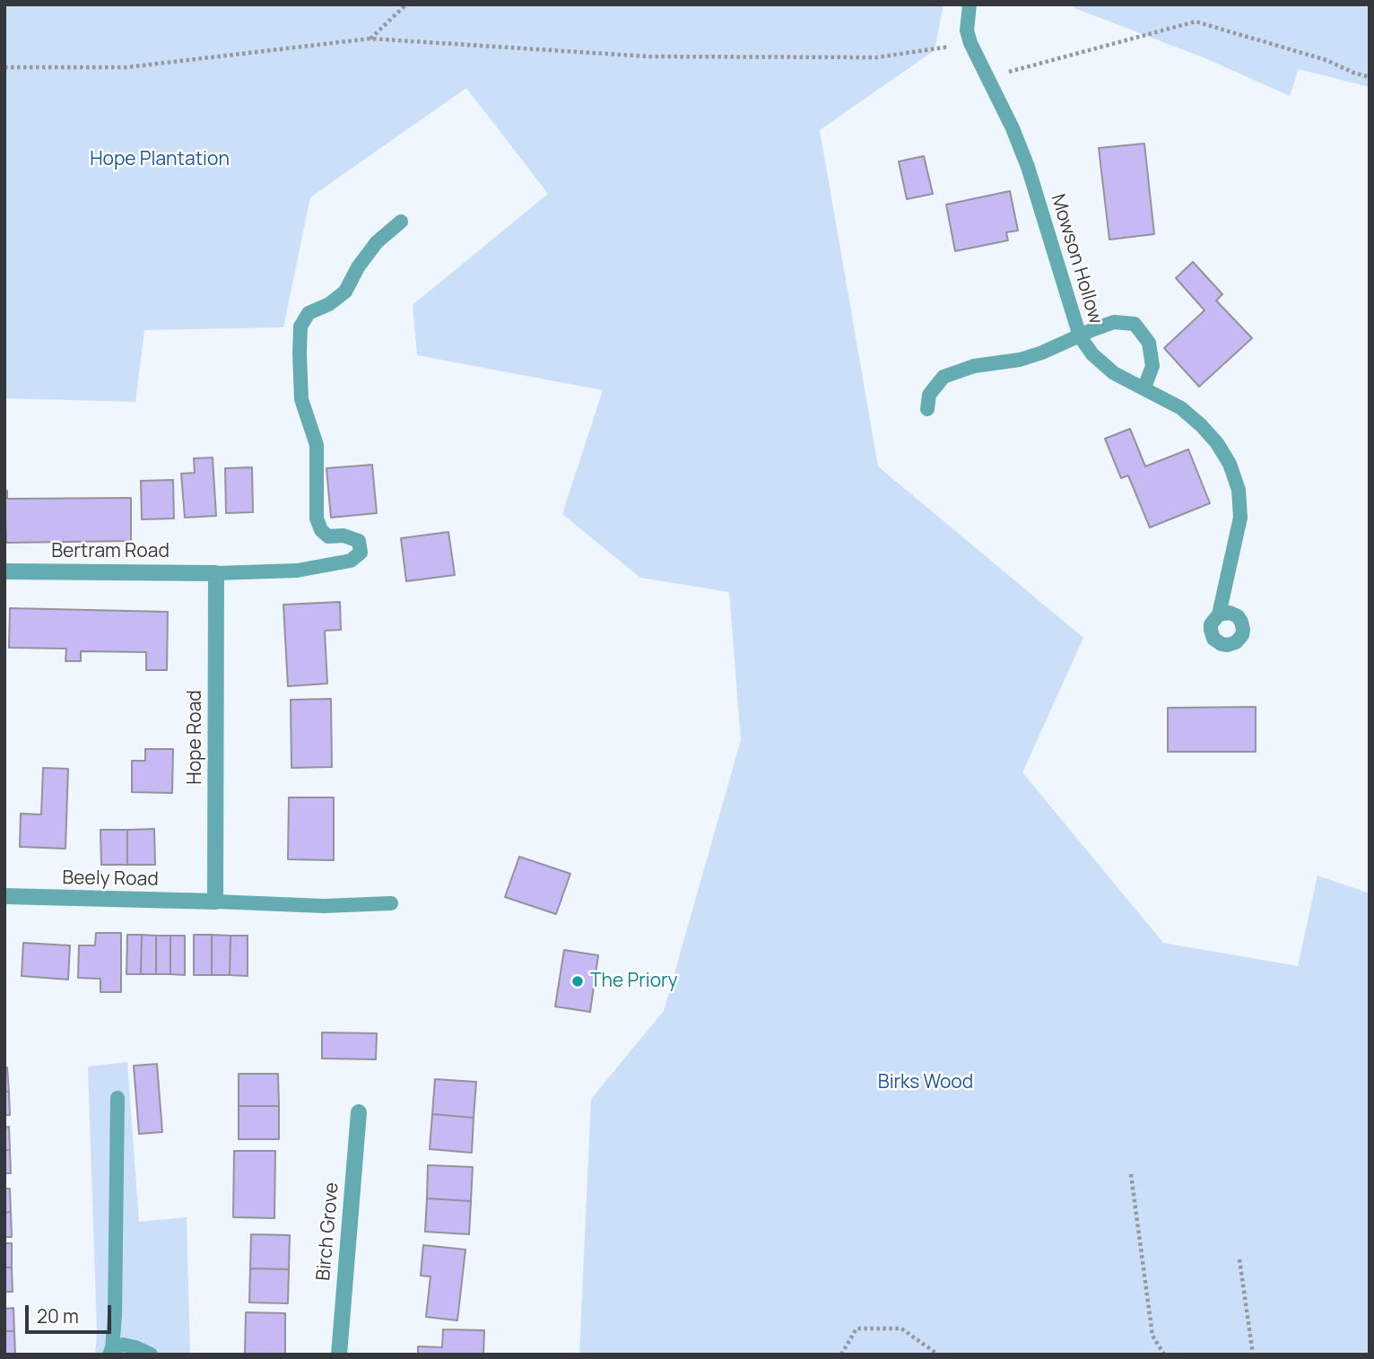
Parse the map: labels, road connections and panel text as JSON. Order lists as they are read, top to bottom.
{
  "streets": {
    "street": [
      "Bertram Road",
      "Hope Road",
      "Beely Road",
      "Birch Grove"
    ],
    "lane": ["Mowson Hollow"]
  },
  "crossings": [
    ["Bertram Road", "Hope Road"],
    ["Hope Road", "Beely Road"]
  ],
  "parks": ["Hope Plantation", "Birks Wood"],
  "places": ["The Priory"],
  "scale_bar": "20 m"
}
